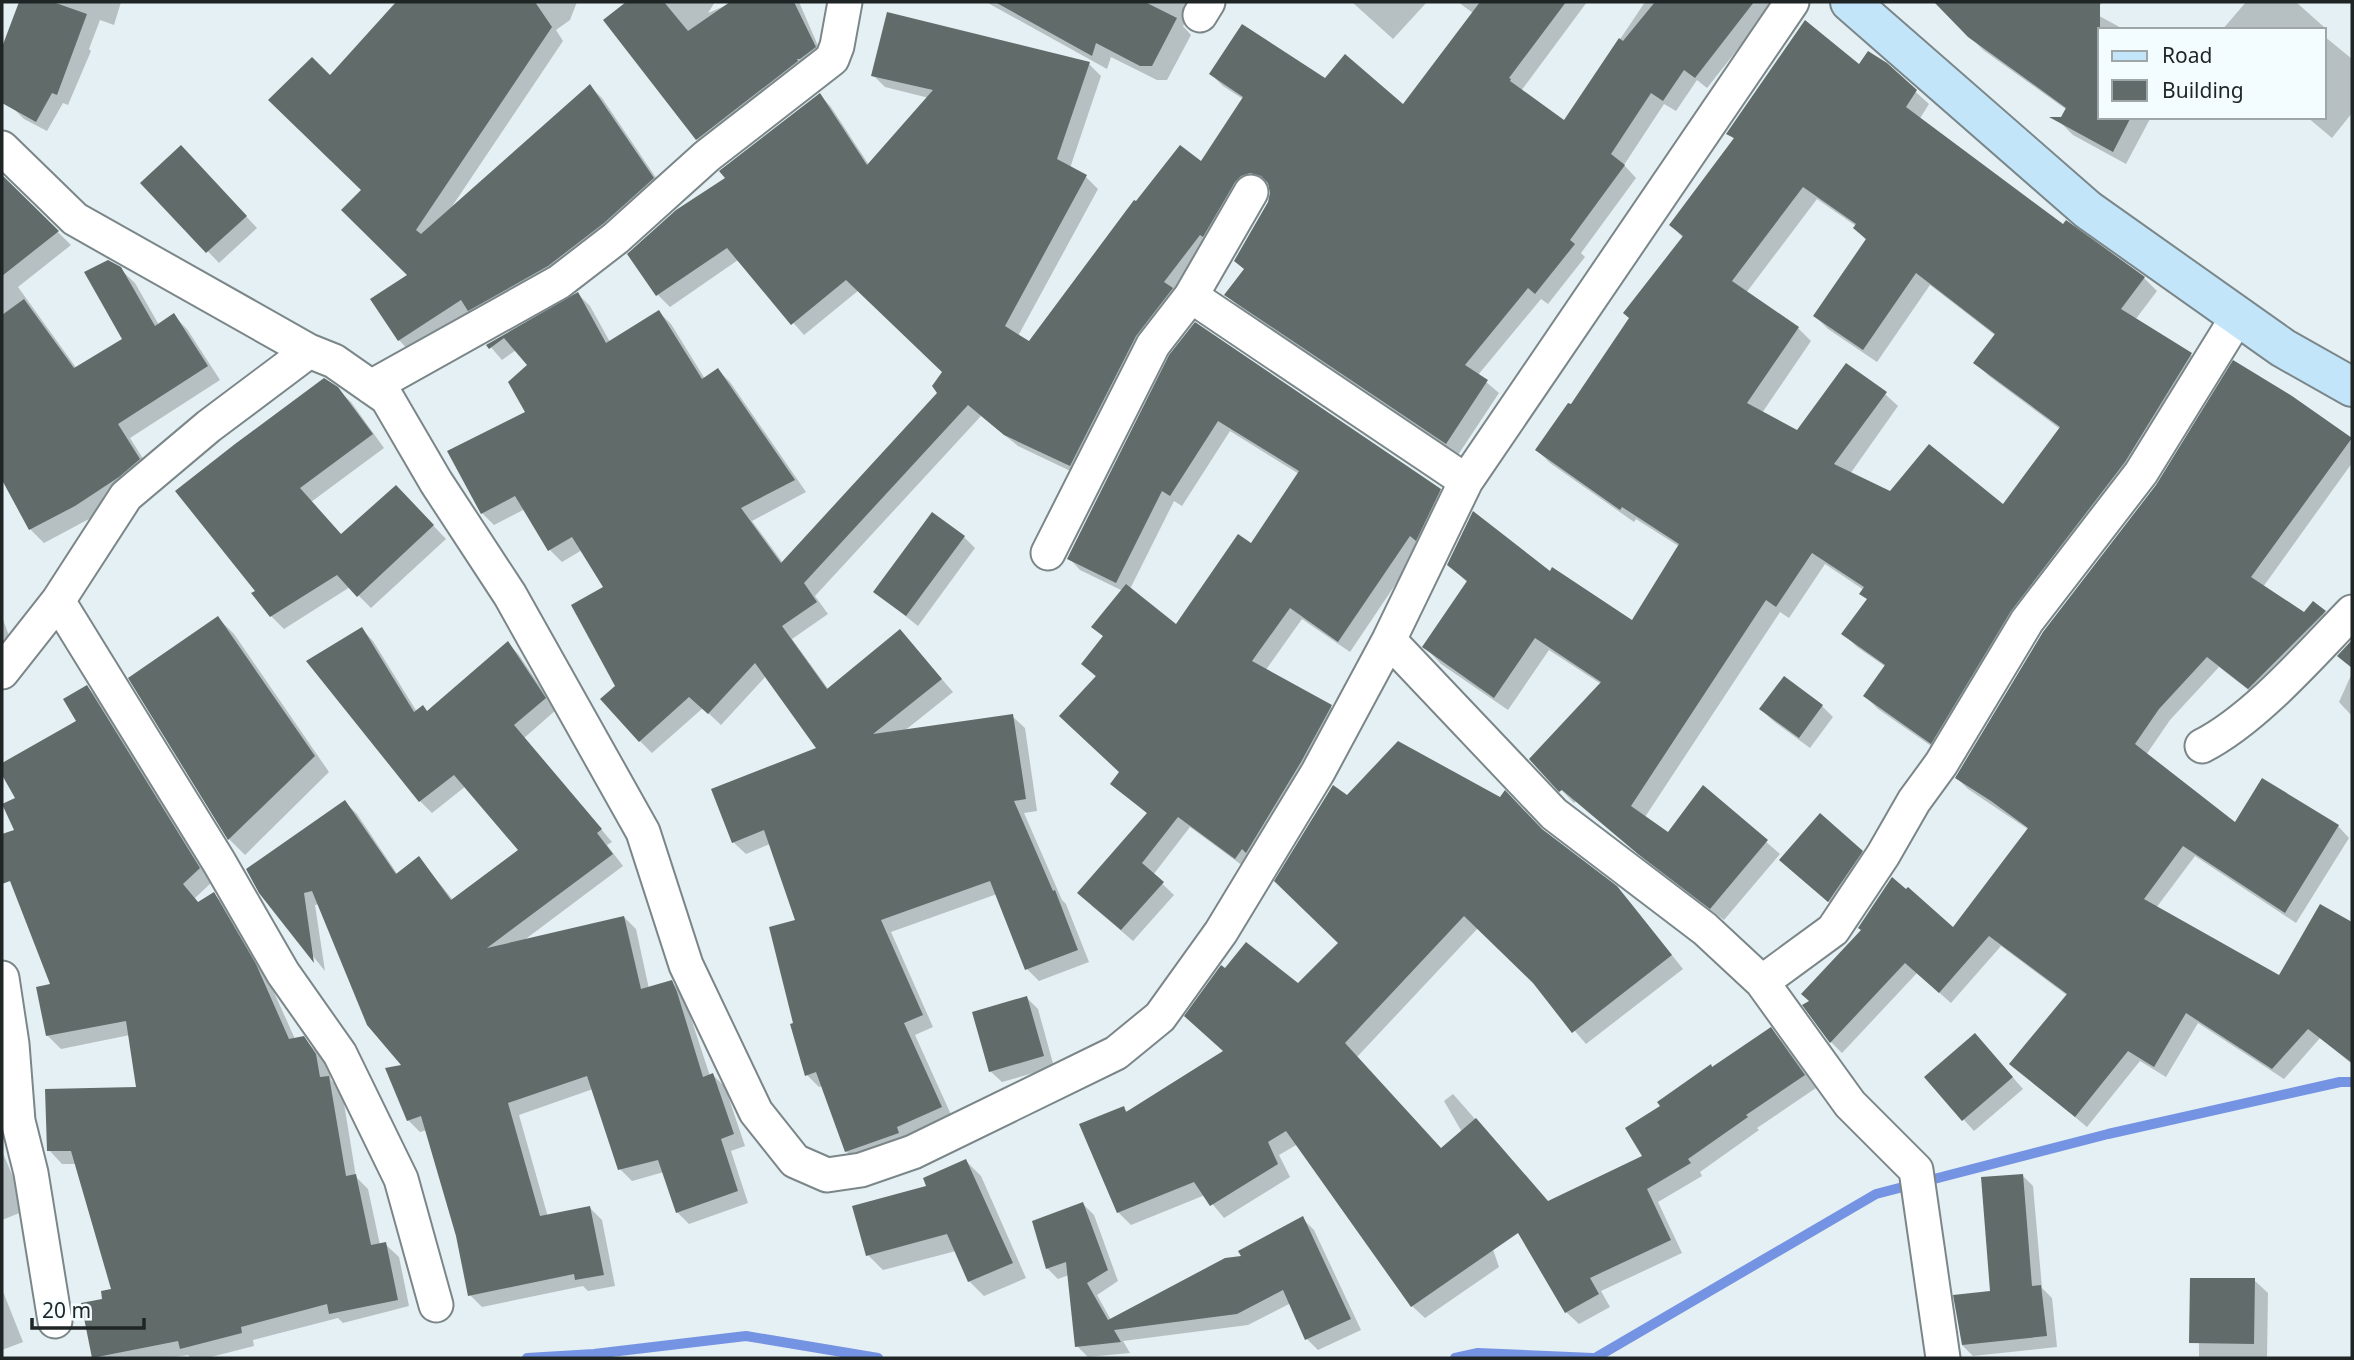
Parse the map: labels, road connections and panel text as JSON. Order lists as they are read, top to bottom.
{
  "legend": ["Road", "Building"],
  "scale_bar": "20 m"
}
